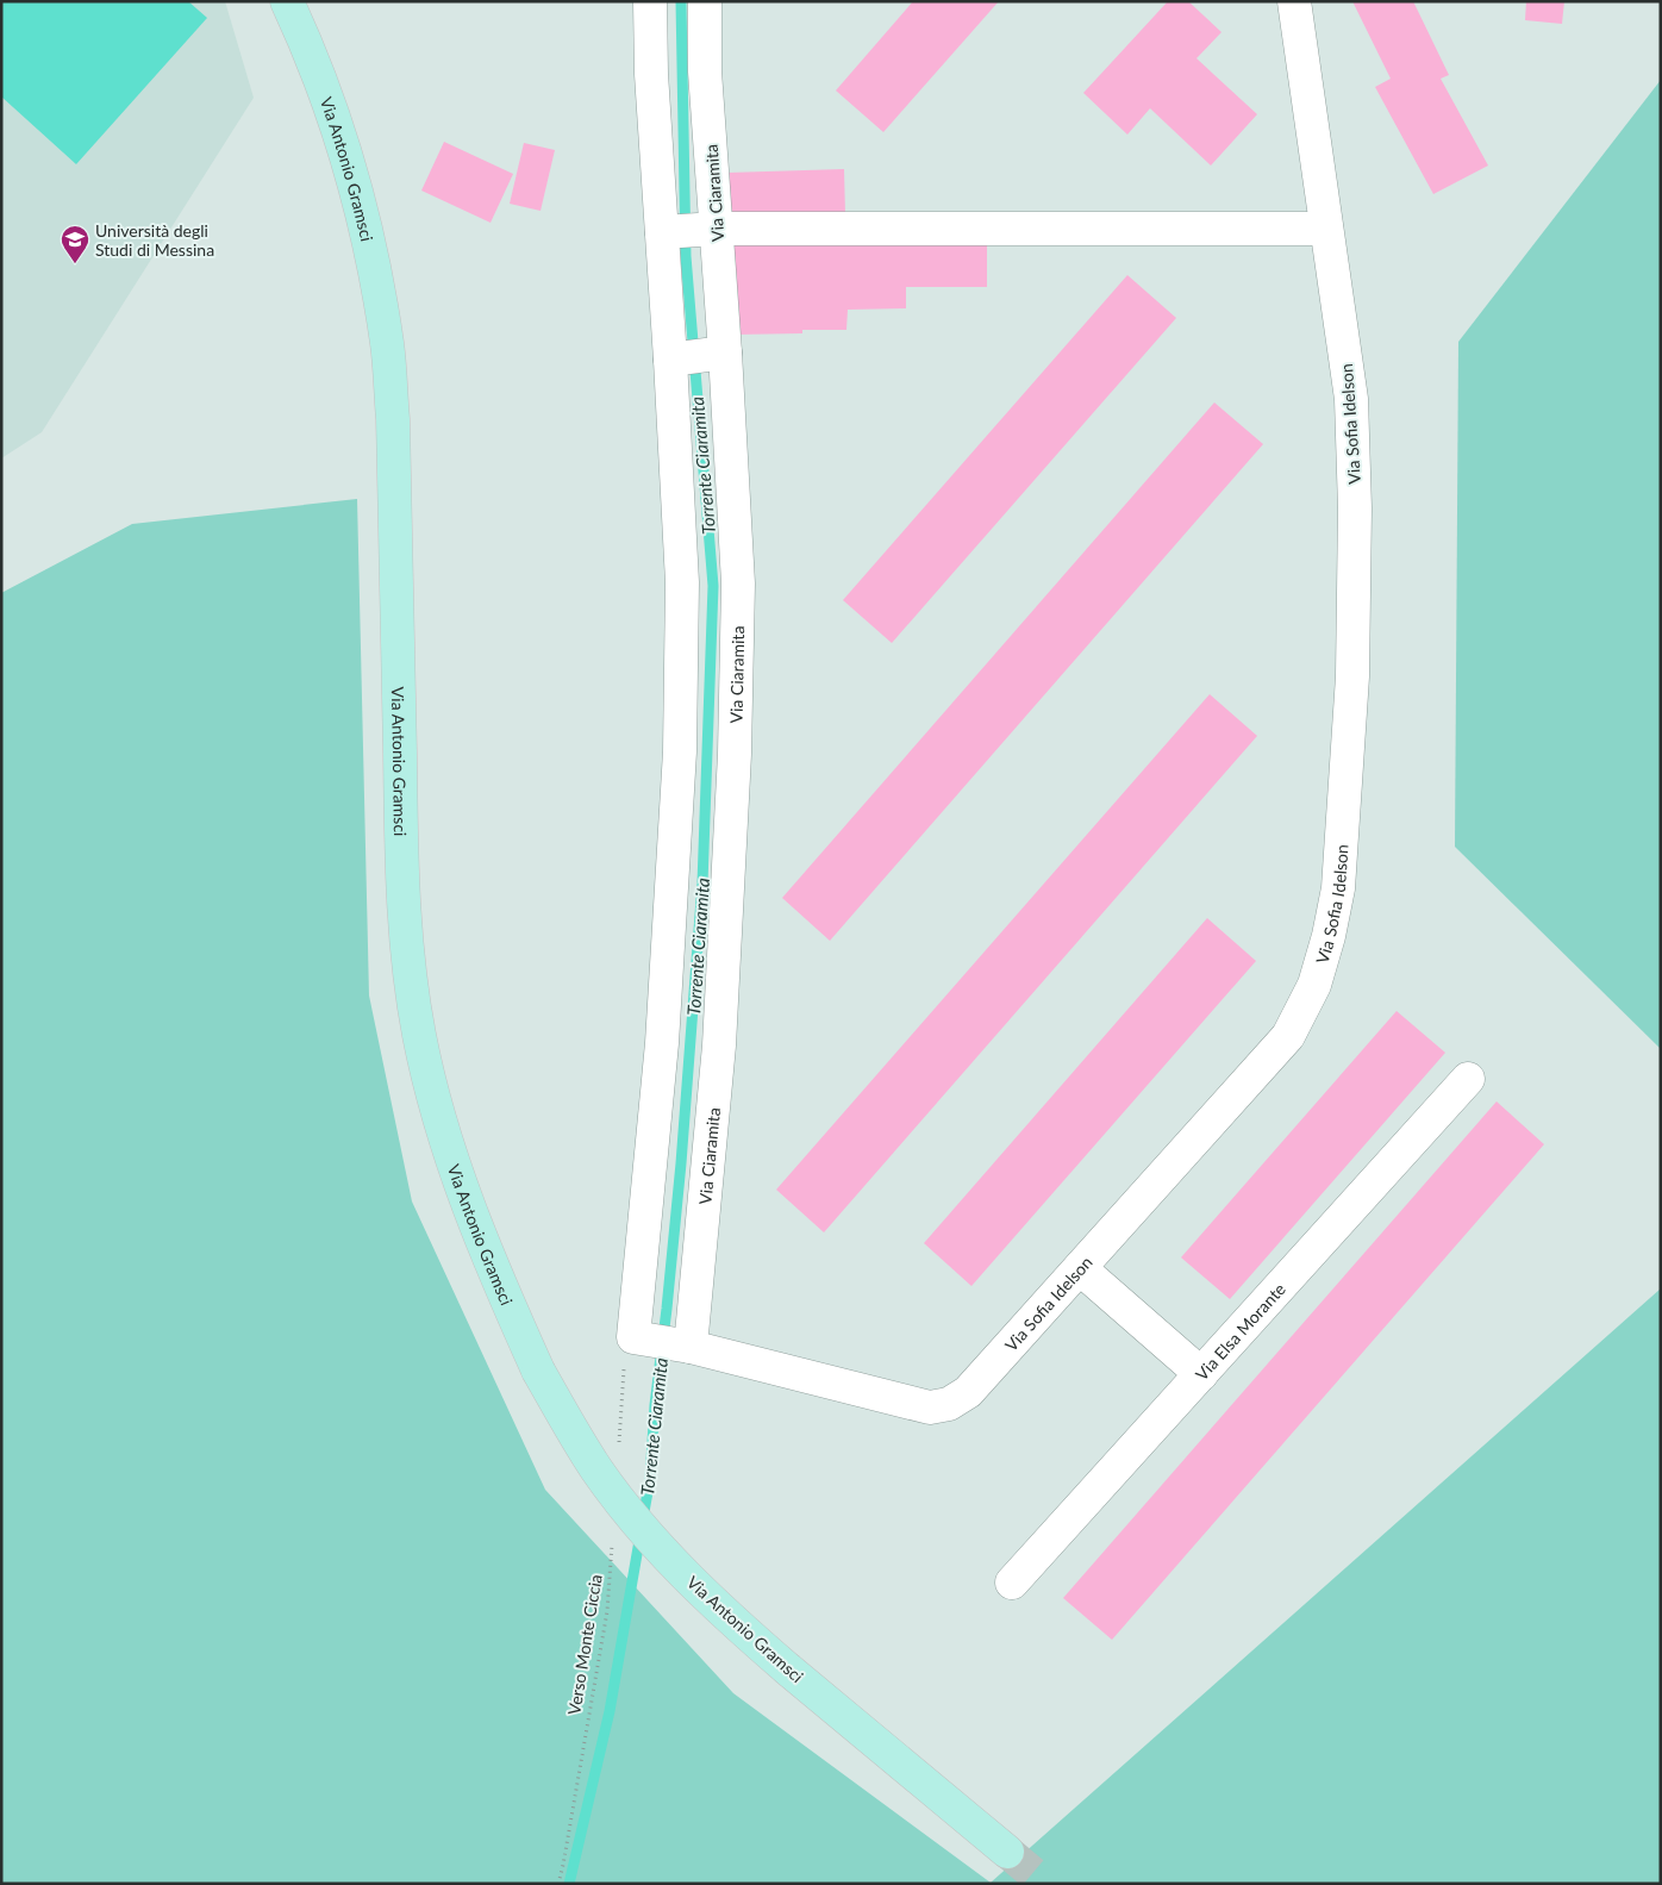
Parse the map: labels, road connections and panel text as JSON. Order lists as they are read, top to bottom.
{
  "streets": {
    "main road": ["Via Antonio Gramsci"],
    "street": ["Via Ciaramita", "Via Sofia Idelson", "Via Elsa Morante"],
    "path": ["Verso Monte Ciccia"]
  },
  "crossings": [
    ["Via Ciaramita", "Via Sofia Idelson"]
  ],
  "water": ["Torrente Ciaramita"],
  "places": {
    "school or university": ["Università degli Studi di Messina"]
  }
}
